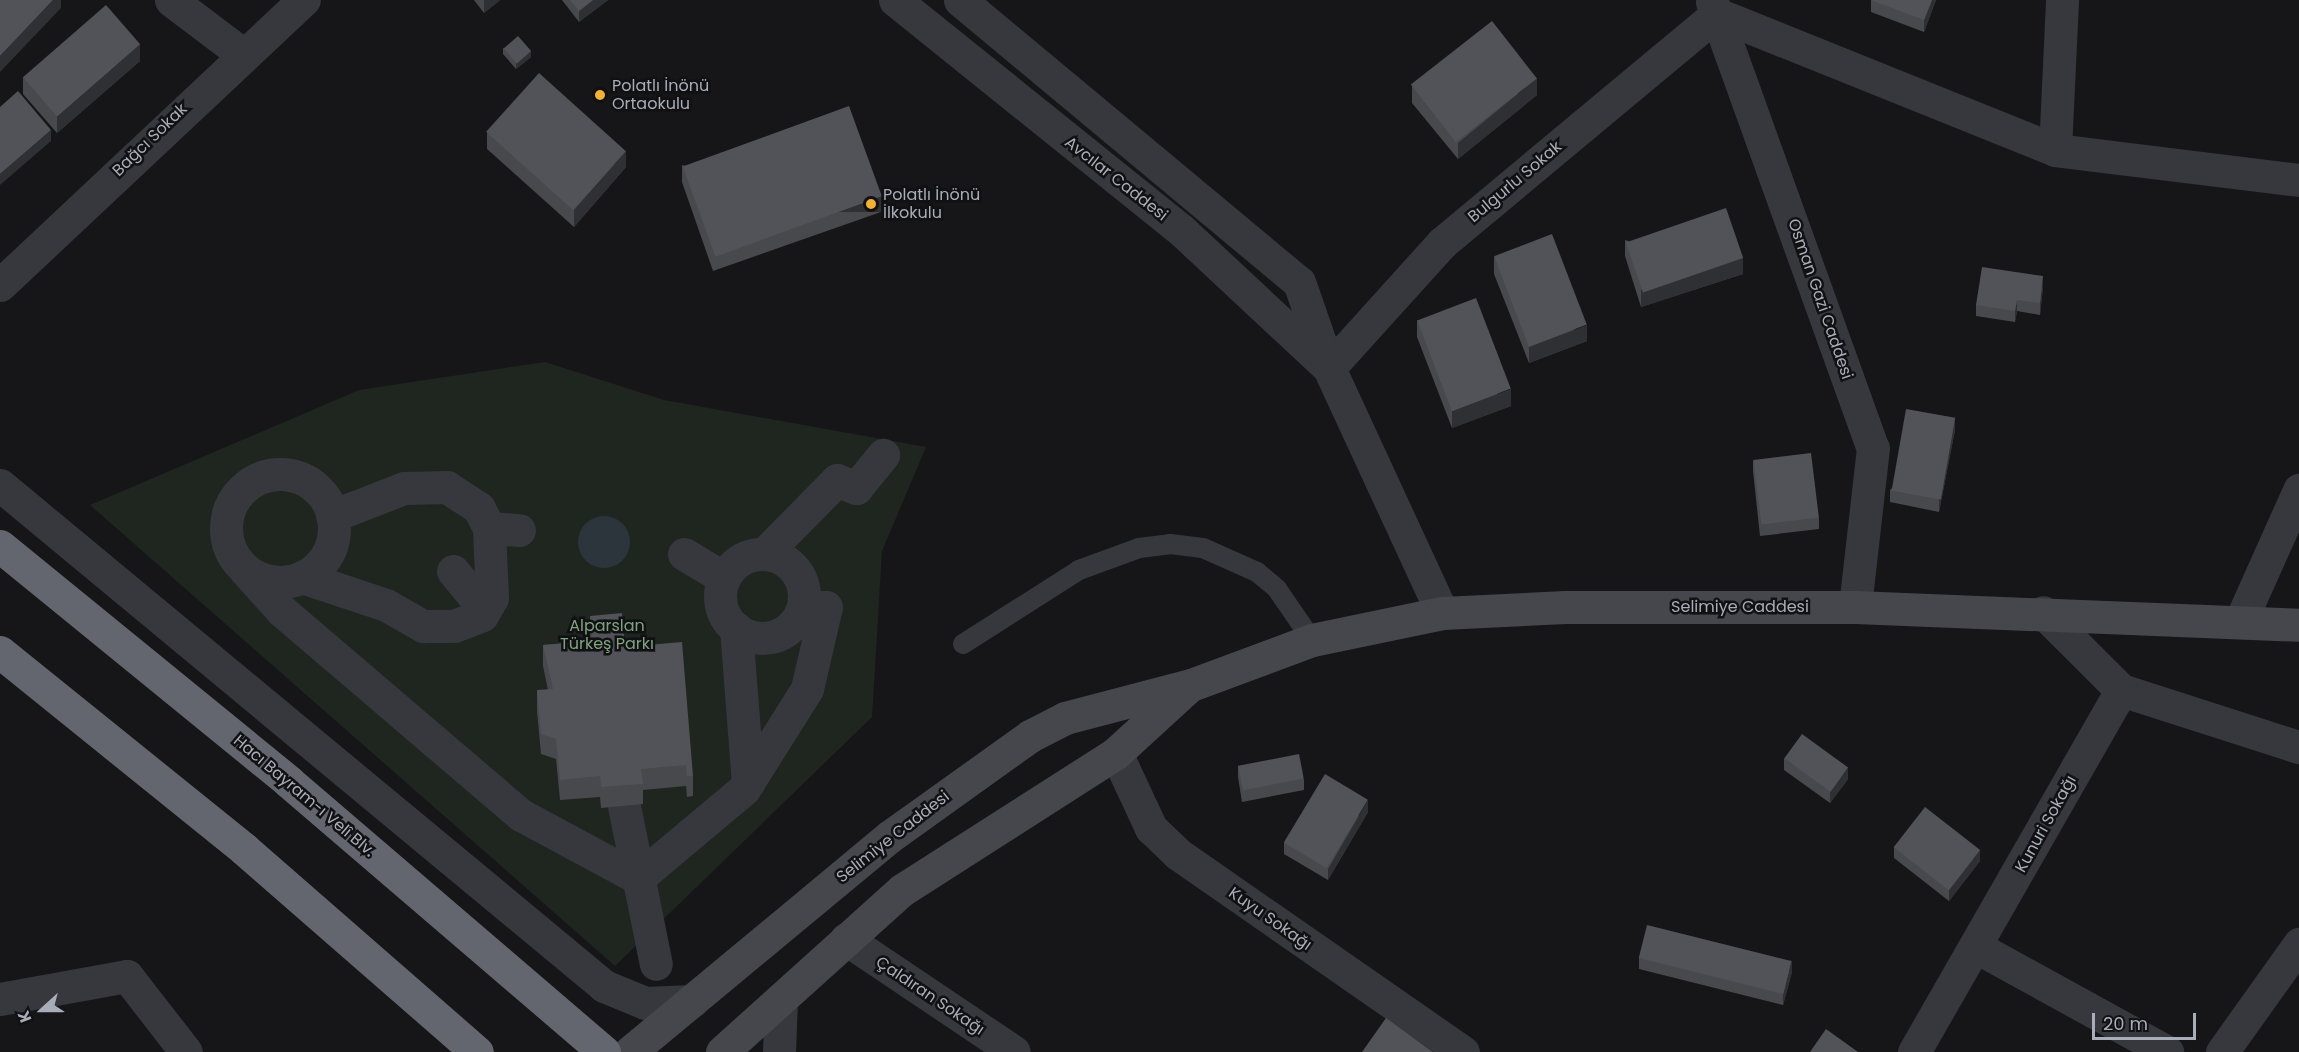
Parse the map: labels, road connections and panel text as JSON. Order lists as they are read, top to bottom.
{
  "streets": {
    "highway": ["Hacı Bayram-ı Velî Blv."],
    "street": [
      "Bağcı Sokak",
      "Avcılar Caddesi",
      "Bulgurlu Sokak",
      "Osman Gazi Caddesi",
      "Selimiye Caddesi",
      "Kunuri Sokağı",
      "Kuyu Sokağı",
      "Çaldıran Sokağı"
    ]
  },
  "crossings": [
    ["Avcılar Caddesi", "Bulgurlu Sokak"],
    ["Avcılar Caddesi", "Selimiye Caddesi"],
    ["Bulgurlu Sokak", "Osman Gazi Caddesi"],
    ["Osman Gazi Caddesi", "Selimiye Caddesi"],
    ["Selimiye Caddesi", "Kuyu Sokağı"],
    ["Selimiye Caddesi", "Çaldıran Sokağı"]
  ],
  "parks": ["Alparslan Türkeş Parkı"],
  "places": ["Polatlı İnönü Ortaokulu", "Polatlı İnönü İlkokulu"],
  "scale_bar": "20 m",
  "north": "left"
}
